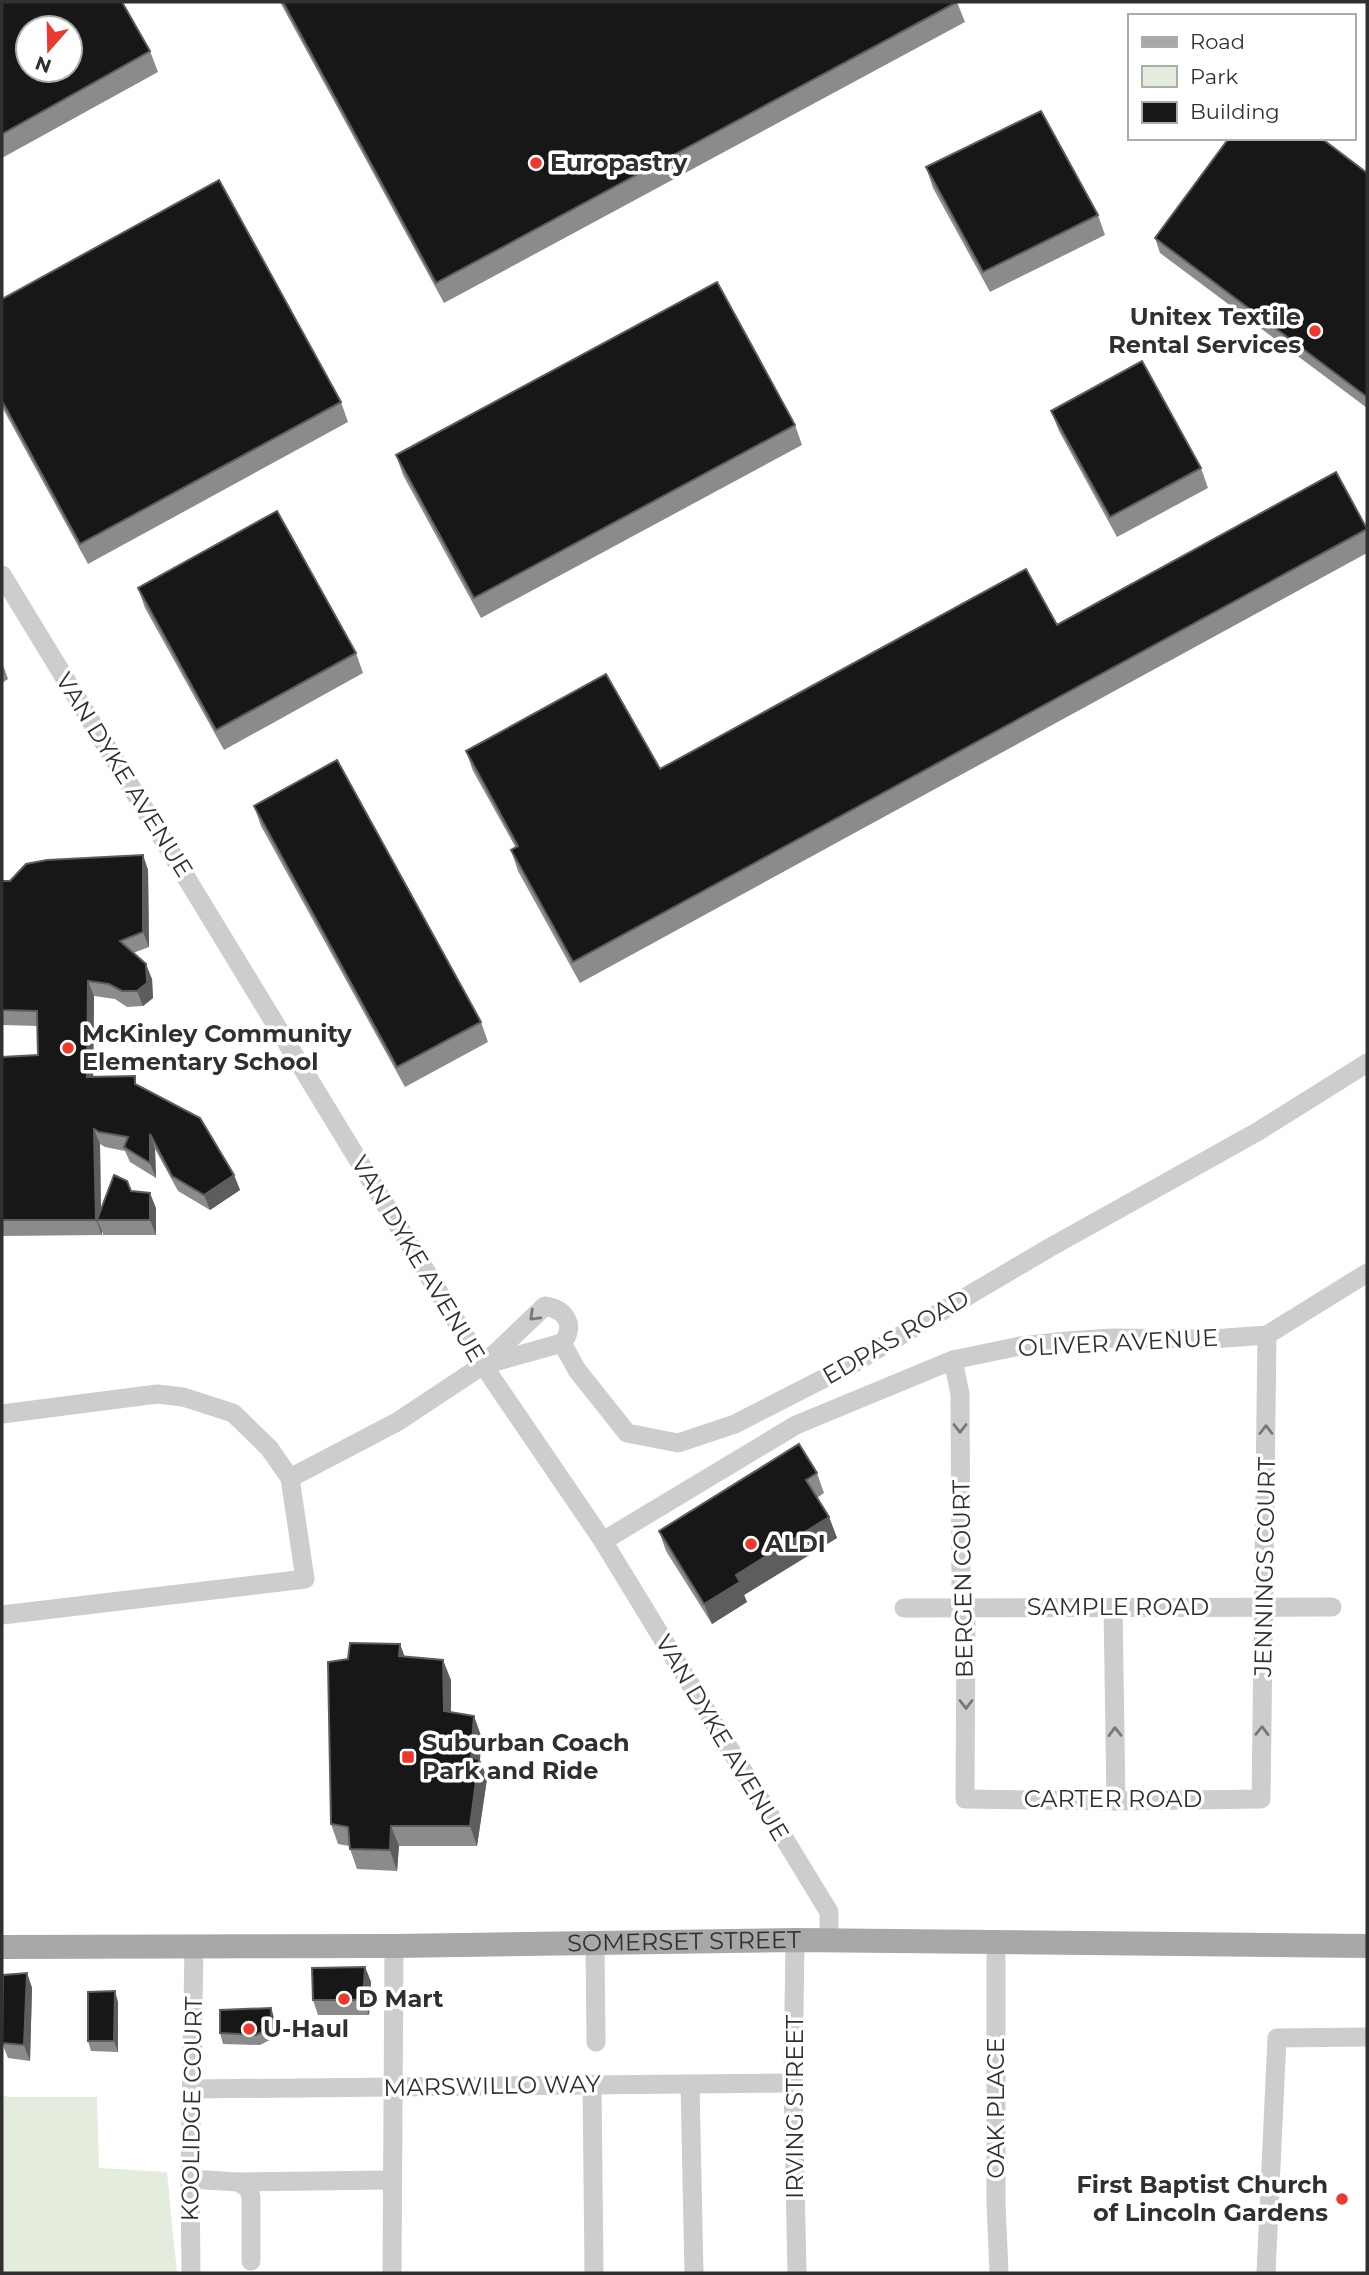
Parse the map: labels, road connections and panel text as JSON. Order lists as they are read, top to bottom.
{
  "streets": {
    "main road": ["SOMERSET STREET"],
    "street": [
      "VAN DYKE AVENUE",
      "EDPAS ROAD",
      "OLIVER AVENUE",
      "JENNINGS COURT",
      "BERGEN COURT",
      "SAMPLE ROAD",
      "CARTER ROAD",
      "MARSWILLO WAY",
      "IRVING STREET",
      "OAK PLACE",
      "KOOLIDGE COURT"
    ]
  },
  "crossings": [
    ["VAN DYKE AVENUE", "EDPAS ROAD"],
    ["VAN DYKE AVENUE", "OLIVER AVENUE"],
    ["VAN DYKE AVENUE", "SOMERSET STREET"],
    ["OLIVER AVENUE", "JENNINGS COURT"],
    ["OLIVER AVENUE", "BERGEN COURT"],
    ["JENNINGS COURT", "SAMPLE ROAD"],
    ["JENNINGS COURT", "CARTER ROAD"],
    ["BERGEN COURT", "SAMPLE ROAD"],
    ["BERGEN COURT", "CARTER ROAD"],
    ["SOMERSET STREET", "IRVING STREET"],
    ["SOMERSET STREET", "OAK PLACE"],
    ["SOMERSET STREET", "KOOLIDGE COURT"],
    ["MARSWILLO WAY", "IRVING STREET"],
    ["MARSWILLO WAY", "KOOLIDGE COURT"]
  ],
  "places": {
    "other": [
      "Europastry",
      "Unitex Textile Rental Services",
      "McKinley Community Elementary School",
      "ALDI",
      "D Mart",
      "U-Haul",
      "First Baptist Church of Lincoln Gardens"
    ],
    "transit": ["Suburban Coach Park and Ride"]
  },
  "legend": ["Road", "Park", "Building"],
  "north": "bottom"
}
